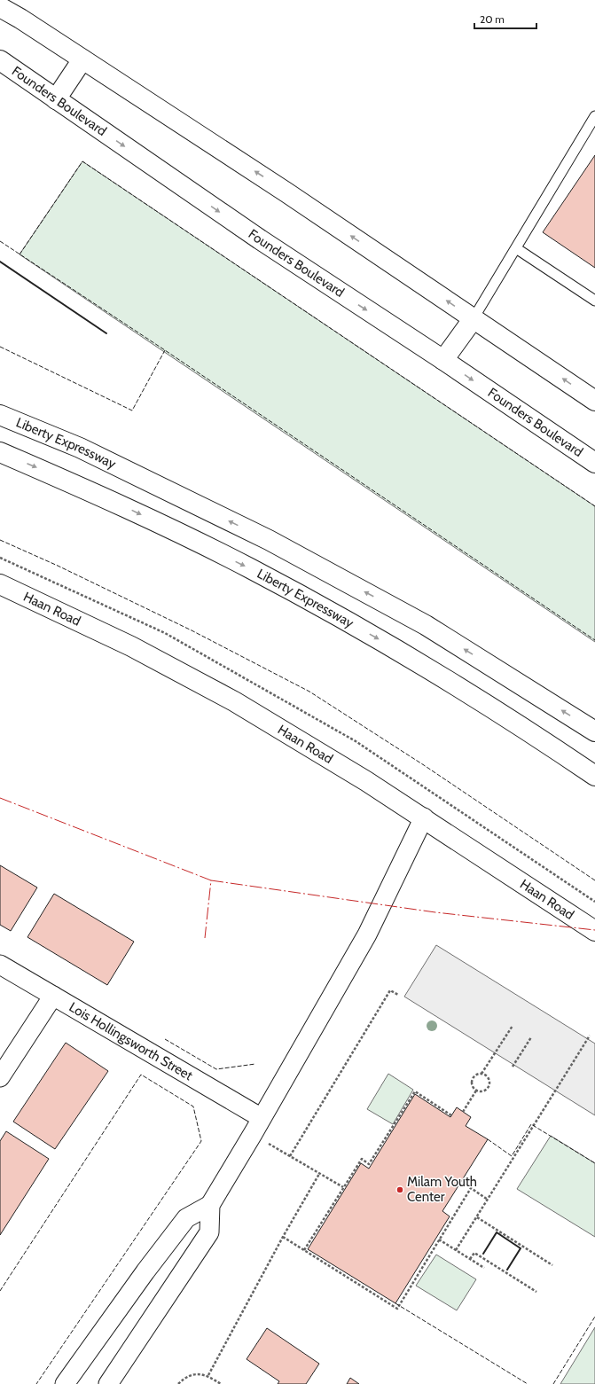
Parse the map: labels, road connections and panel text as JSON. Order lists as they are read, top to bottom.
{
  "streets": {
    "main road": ["Founders Boulevard", "Liberty Expressway", "Haan Road"],
    "street": ["Lois Hollingsworth Street"]
  },
  "places": ["Milam Youth Center"],
  "scale_bar": "20 m"
}
